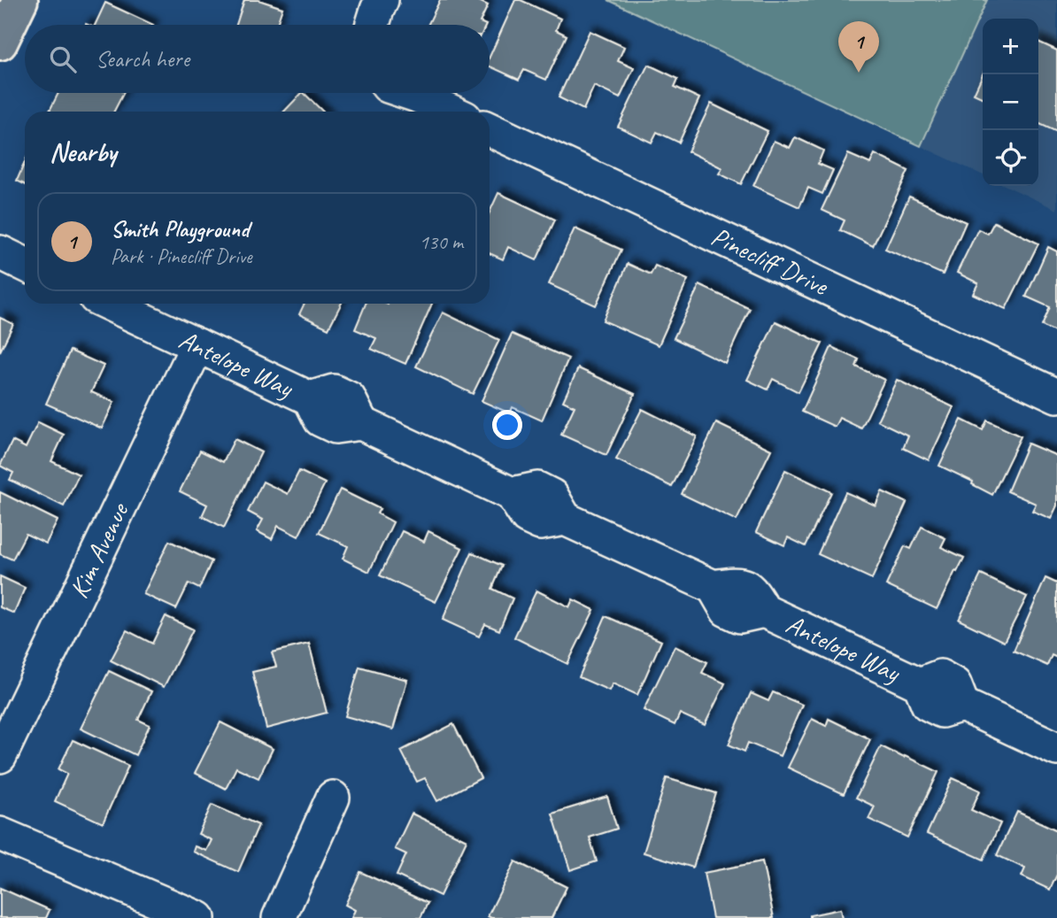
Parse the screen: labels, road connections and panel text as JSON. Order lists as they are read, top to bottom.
{
  "streets": {
    "street": ["Pinecliff Drive", "Antelope Way", "Kim Avenue"]
  },
  "crossings": [
    ["Antelope Way", "Kim Avenue"]
  ],
  "page": {
    "map_buttons": ["+", "−"],
    "pins": "1",
    "search": "Search here",
    "heading": "Nearby",
    "list": [
      {
        "mark": "1",
        "name": "Smith Playground",
        "note": "Park · Pinecliff Drive",
        "value": "130 m"
      }
    ]
  }
}
